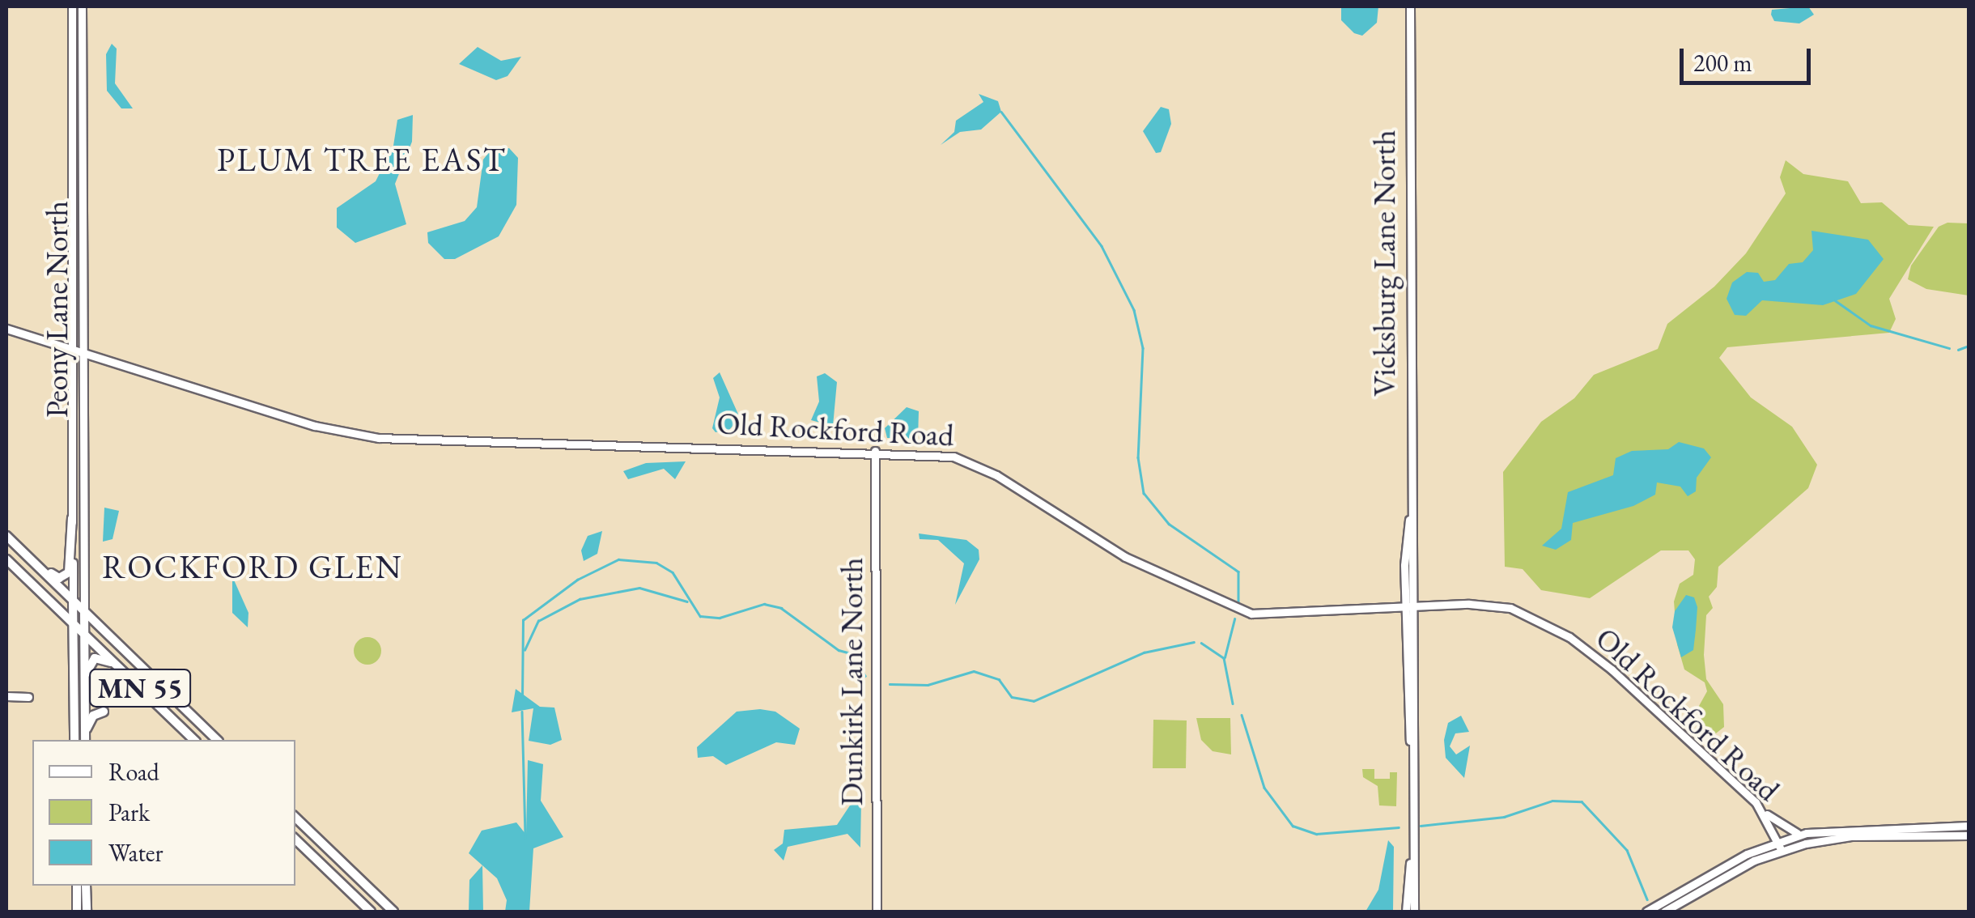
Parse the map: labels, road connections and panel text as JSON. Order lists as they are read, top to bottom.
{
  "streets": {
    "main road": [
      "Vicksburg Lane North",
      "Peony Lane North",
      "Old Rockford Road",
      "Dunkirk Lane North",
      "MN 55"
    ]
  },
  "crossings": [
    ["Vicksburg Lane North", "Old Rockford Road"],
    ["Peony Lane North", "Old Rockford Road"],
    ["Peony Lane North", "MN 55"],
    ["Old Rockford Road", "Dunkirk Lane North"]
  ],
  "districts": ["PLUM TREE EAST", "ROCKFORD GLEN"],
  "legend": ["Road", "Park", "Water"],
  "scale_bar": "200 m"
}
